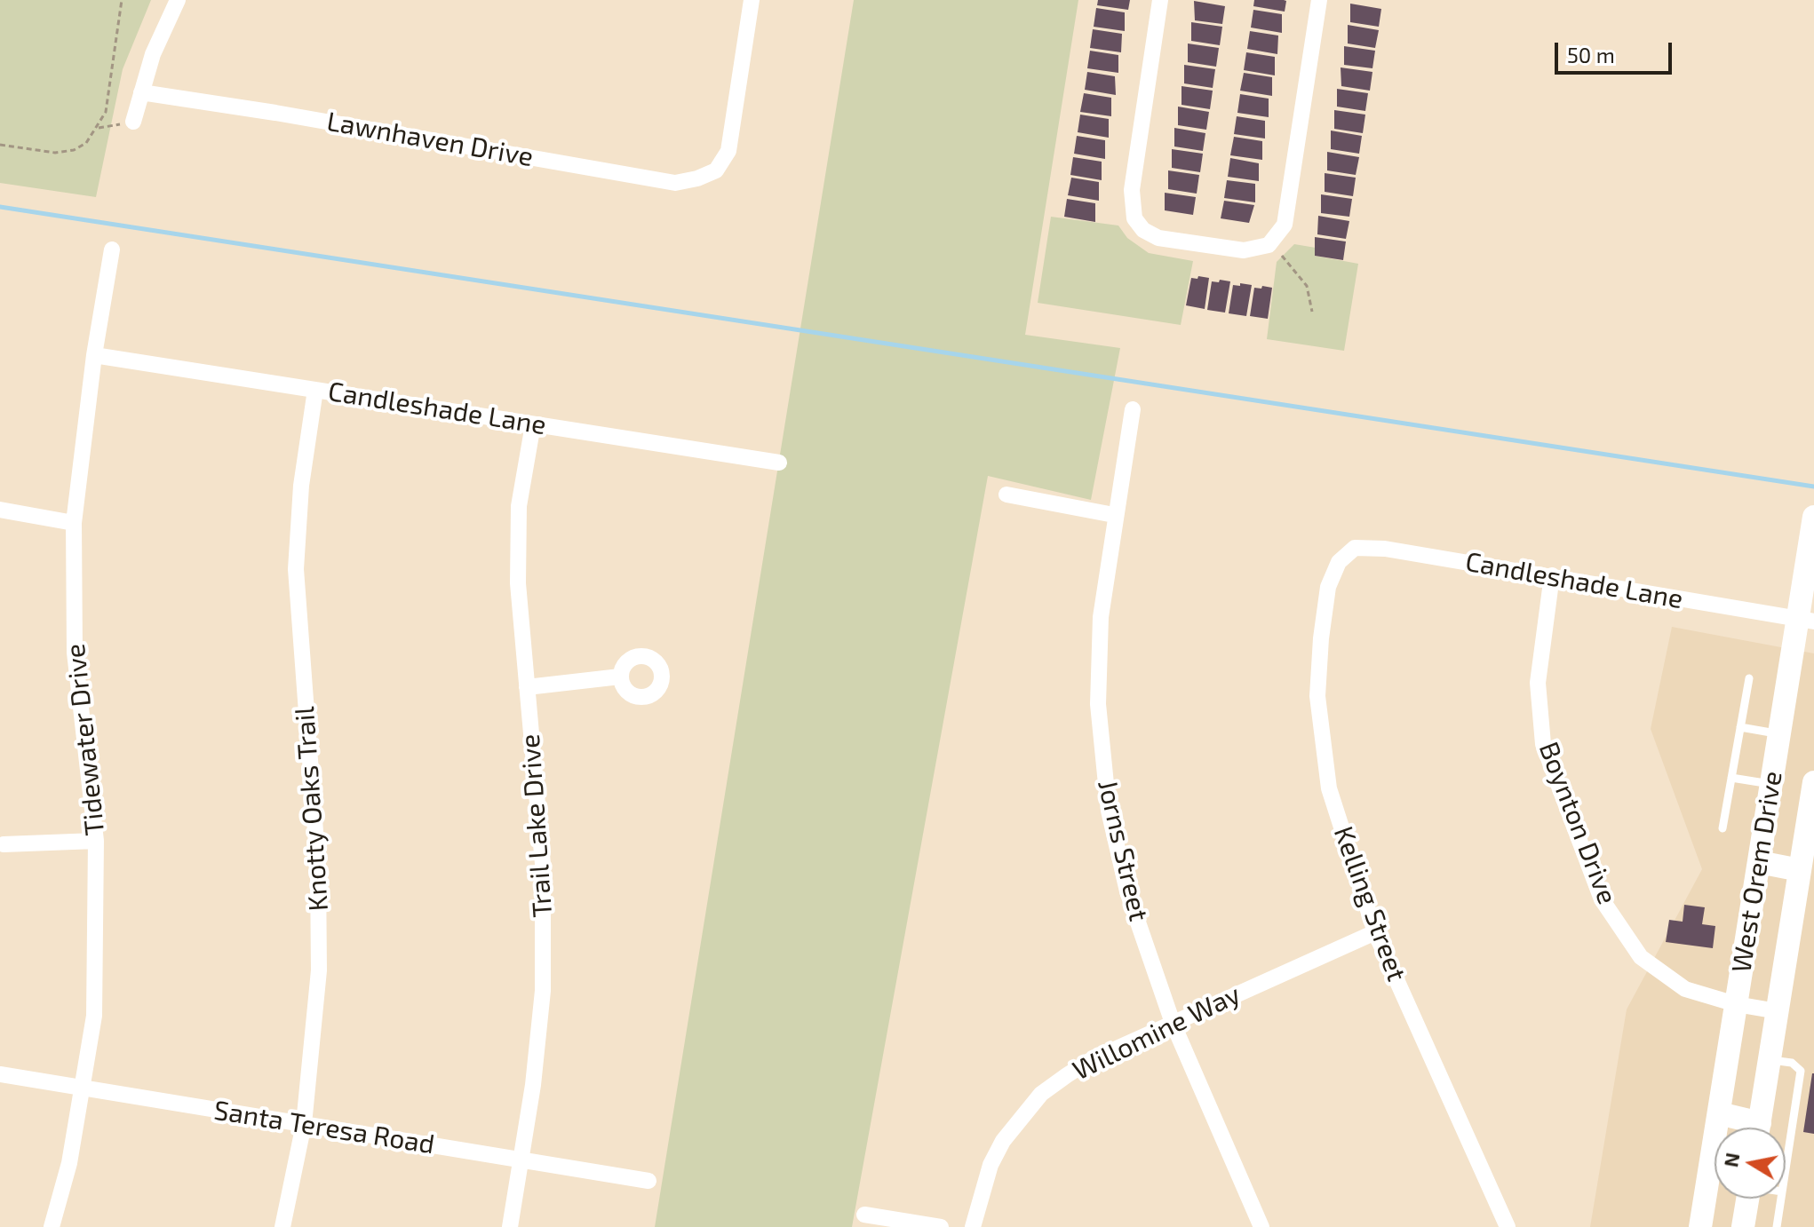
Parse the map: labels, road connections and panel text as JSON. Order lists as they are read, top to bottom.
{
  "streets": {
    "main road": ["West Orem Drive"],
    "street": [
      "Lawnhaven Drive",
      "Candleshade Lane",
      "Tidewater Drive",
      "Knotty Oaks Trail",
      "Boynton Drive",
      "Trail Lake Drive",
      "Jorns Street",
      "Kelling Street",
      "Willomine Way",
      "Santa Teresa Road"
    ]
  },
  "crossings": [
    ["Candleshade Lane", "Tidewater Drive"],
    ["Candleshade Lane", "Knotty Oaks Trail"],
    ["Candleshade Lane", "Boynton Drive"],
    ["Candleshade Lane", "Trail Lake Drive"],
    ["Candleshade Lane", "West Orem Drive"],
    ["Candleshade Lane", "Kelling Street"],
    ["Tidewater Drive", "Santa Teresa Road"],
    ["Knotty Oaks Trail", "Santa Teresa Road"],
    ["Boynton Drive", "West Orem Drive"],
    ["Trail Lake Drive", "Santa Teresa Road"],
    ["Jorns Street", "Willomine Way"],
    ["Kelling Street", "Willomine Way"]
  ],
  "scale_bar": "50 m",
  "north": "left"
}
